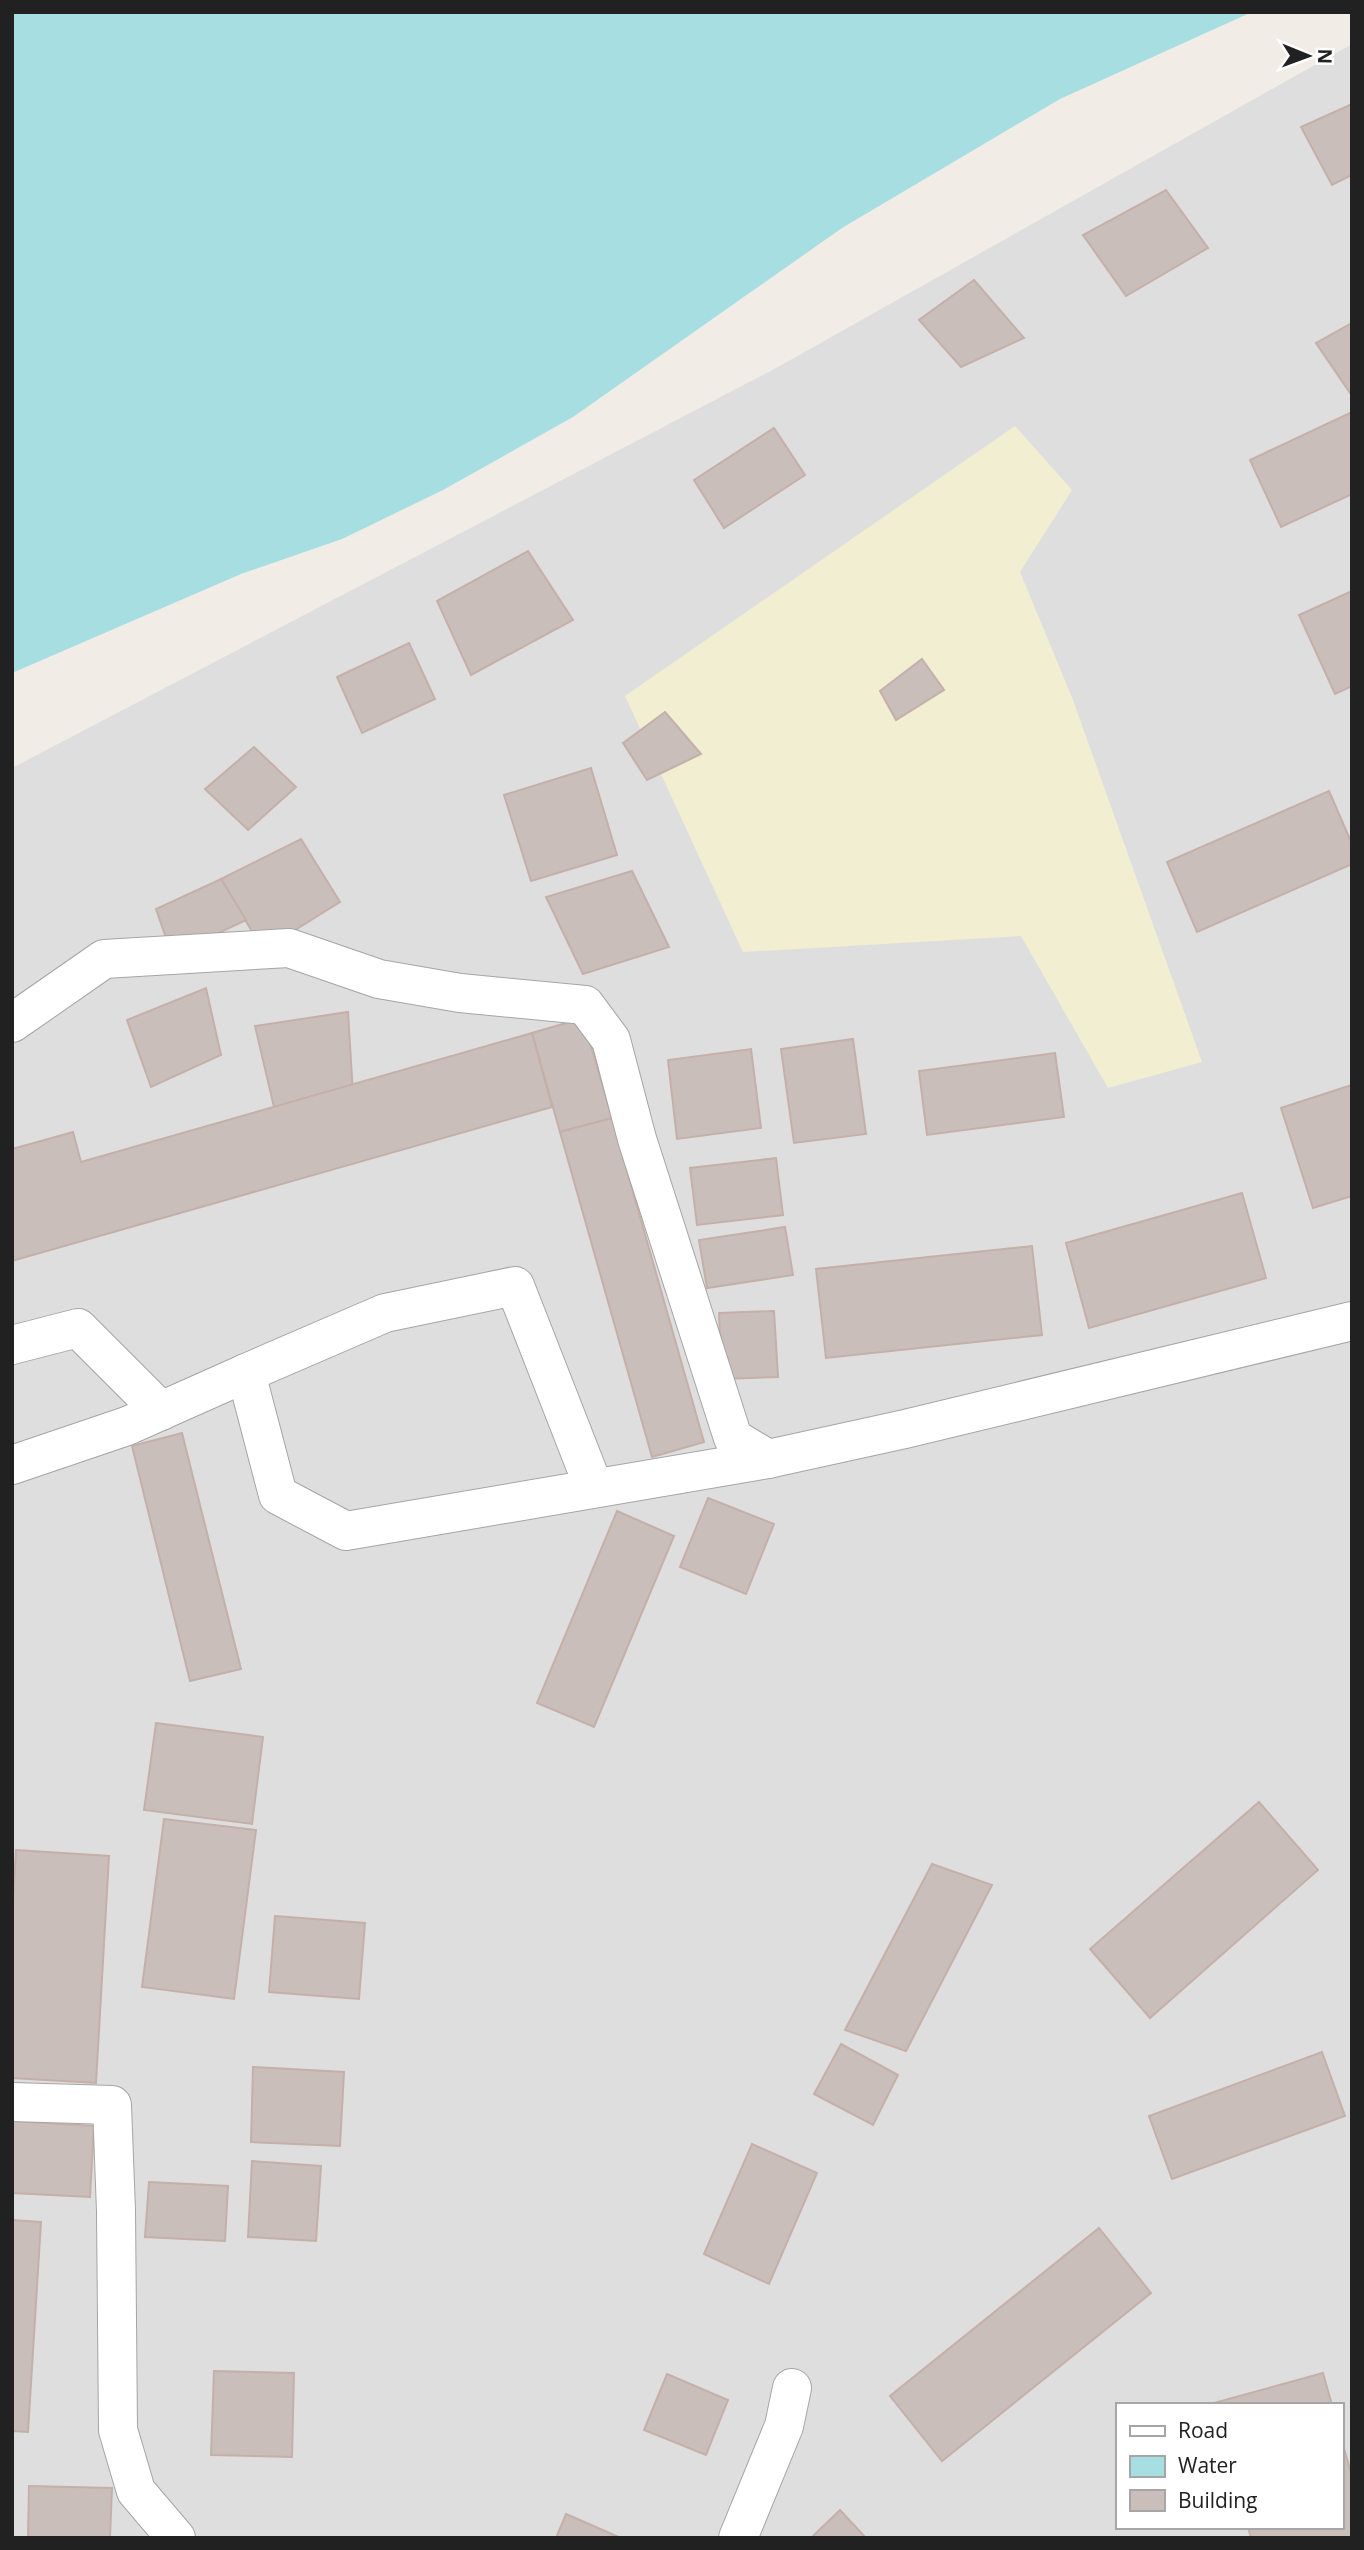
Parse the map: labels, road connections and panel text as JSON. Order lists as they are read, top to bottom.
{
  "legend": ["Road", "Water", "Building"],
  "north": "right"
}
